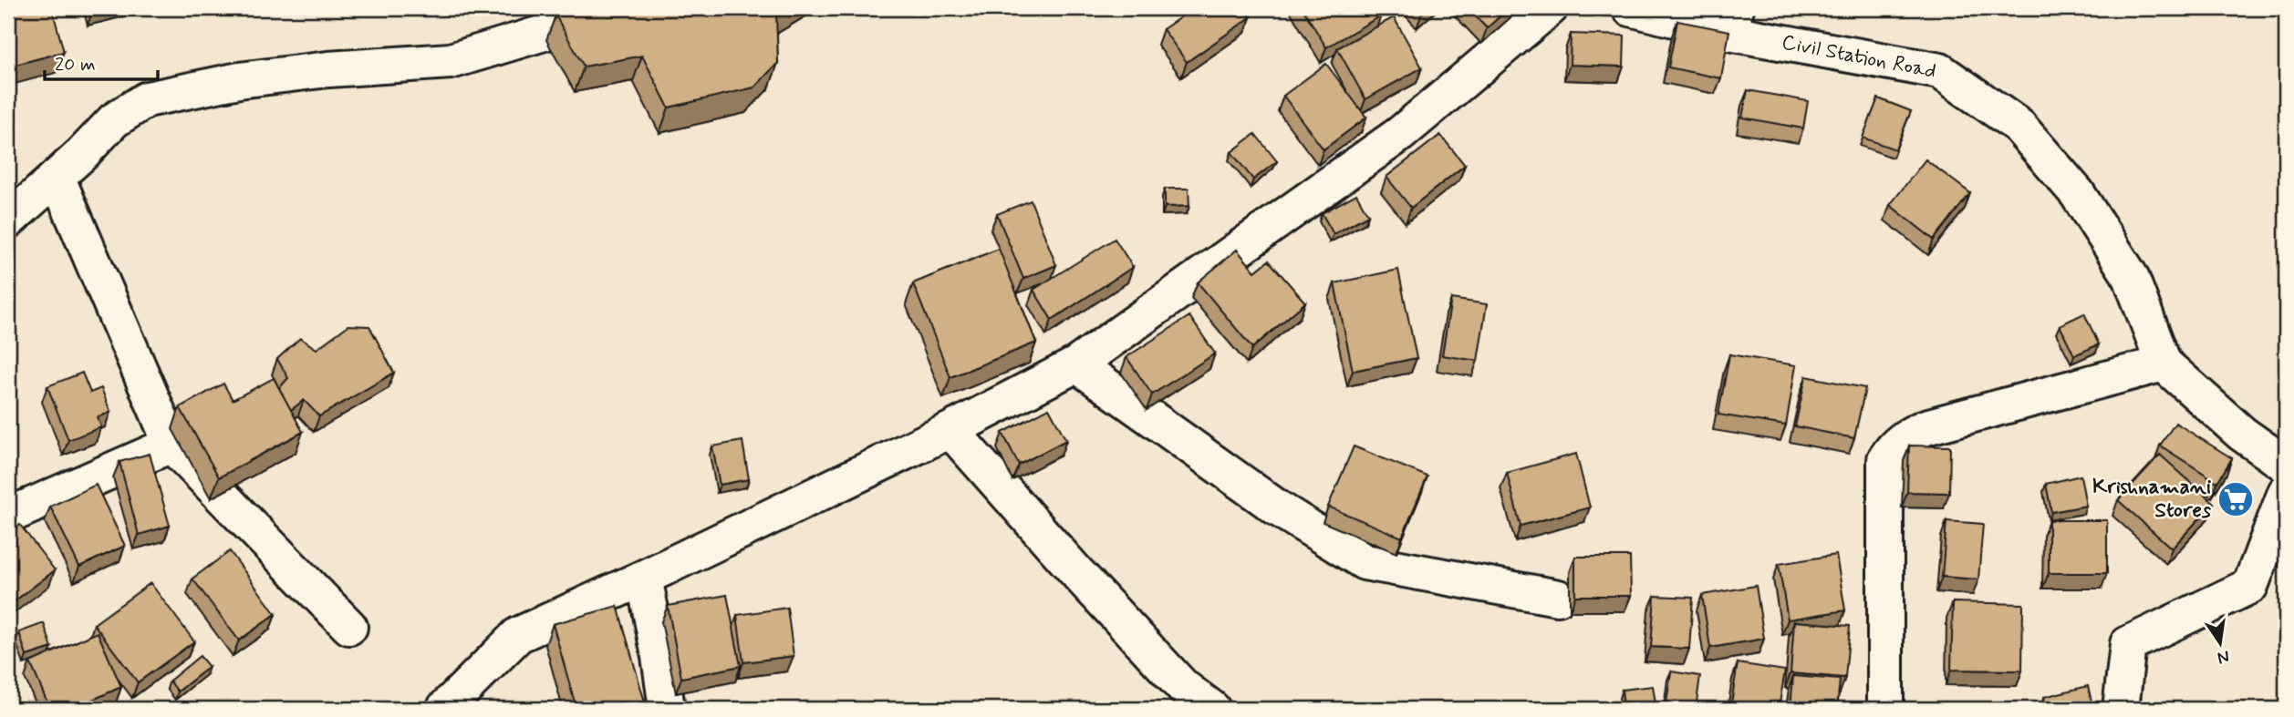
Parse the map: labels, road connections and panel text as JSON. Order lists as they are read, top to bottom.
{
  "streets": {
    "street": ["Civil Station Road"]
  },
  "places": {
    "supermarket": ["Krishnamani Stores"]
  },
  "scale_bar": "20 m",
  "north": "bottom"
}
